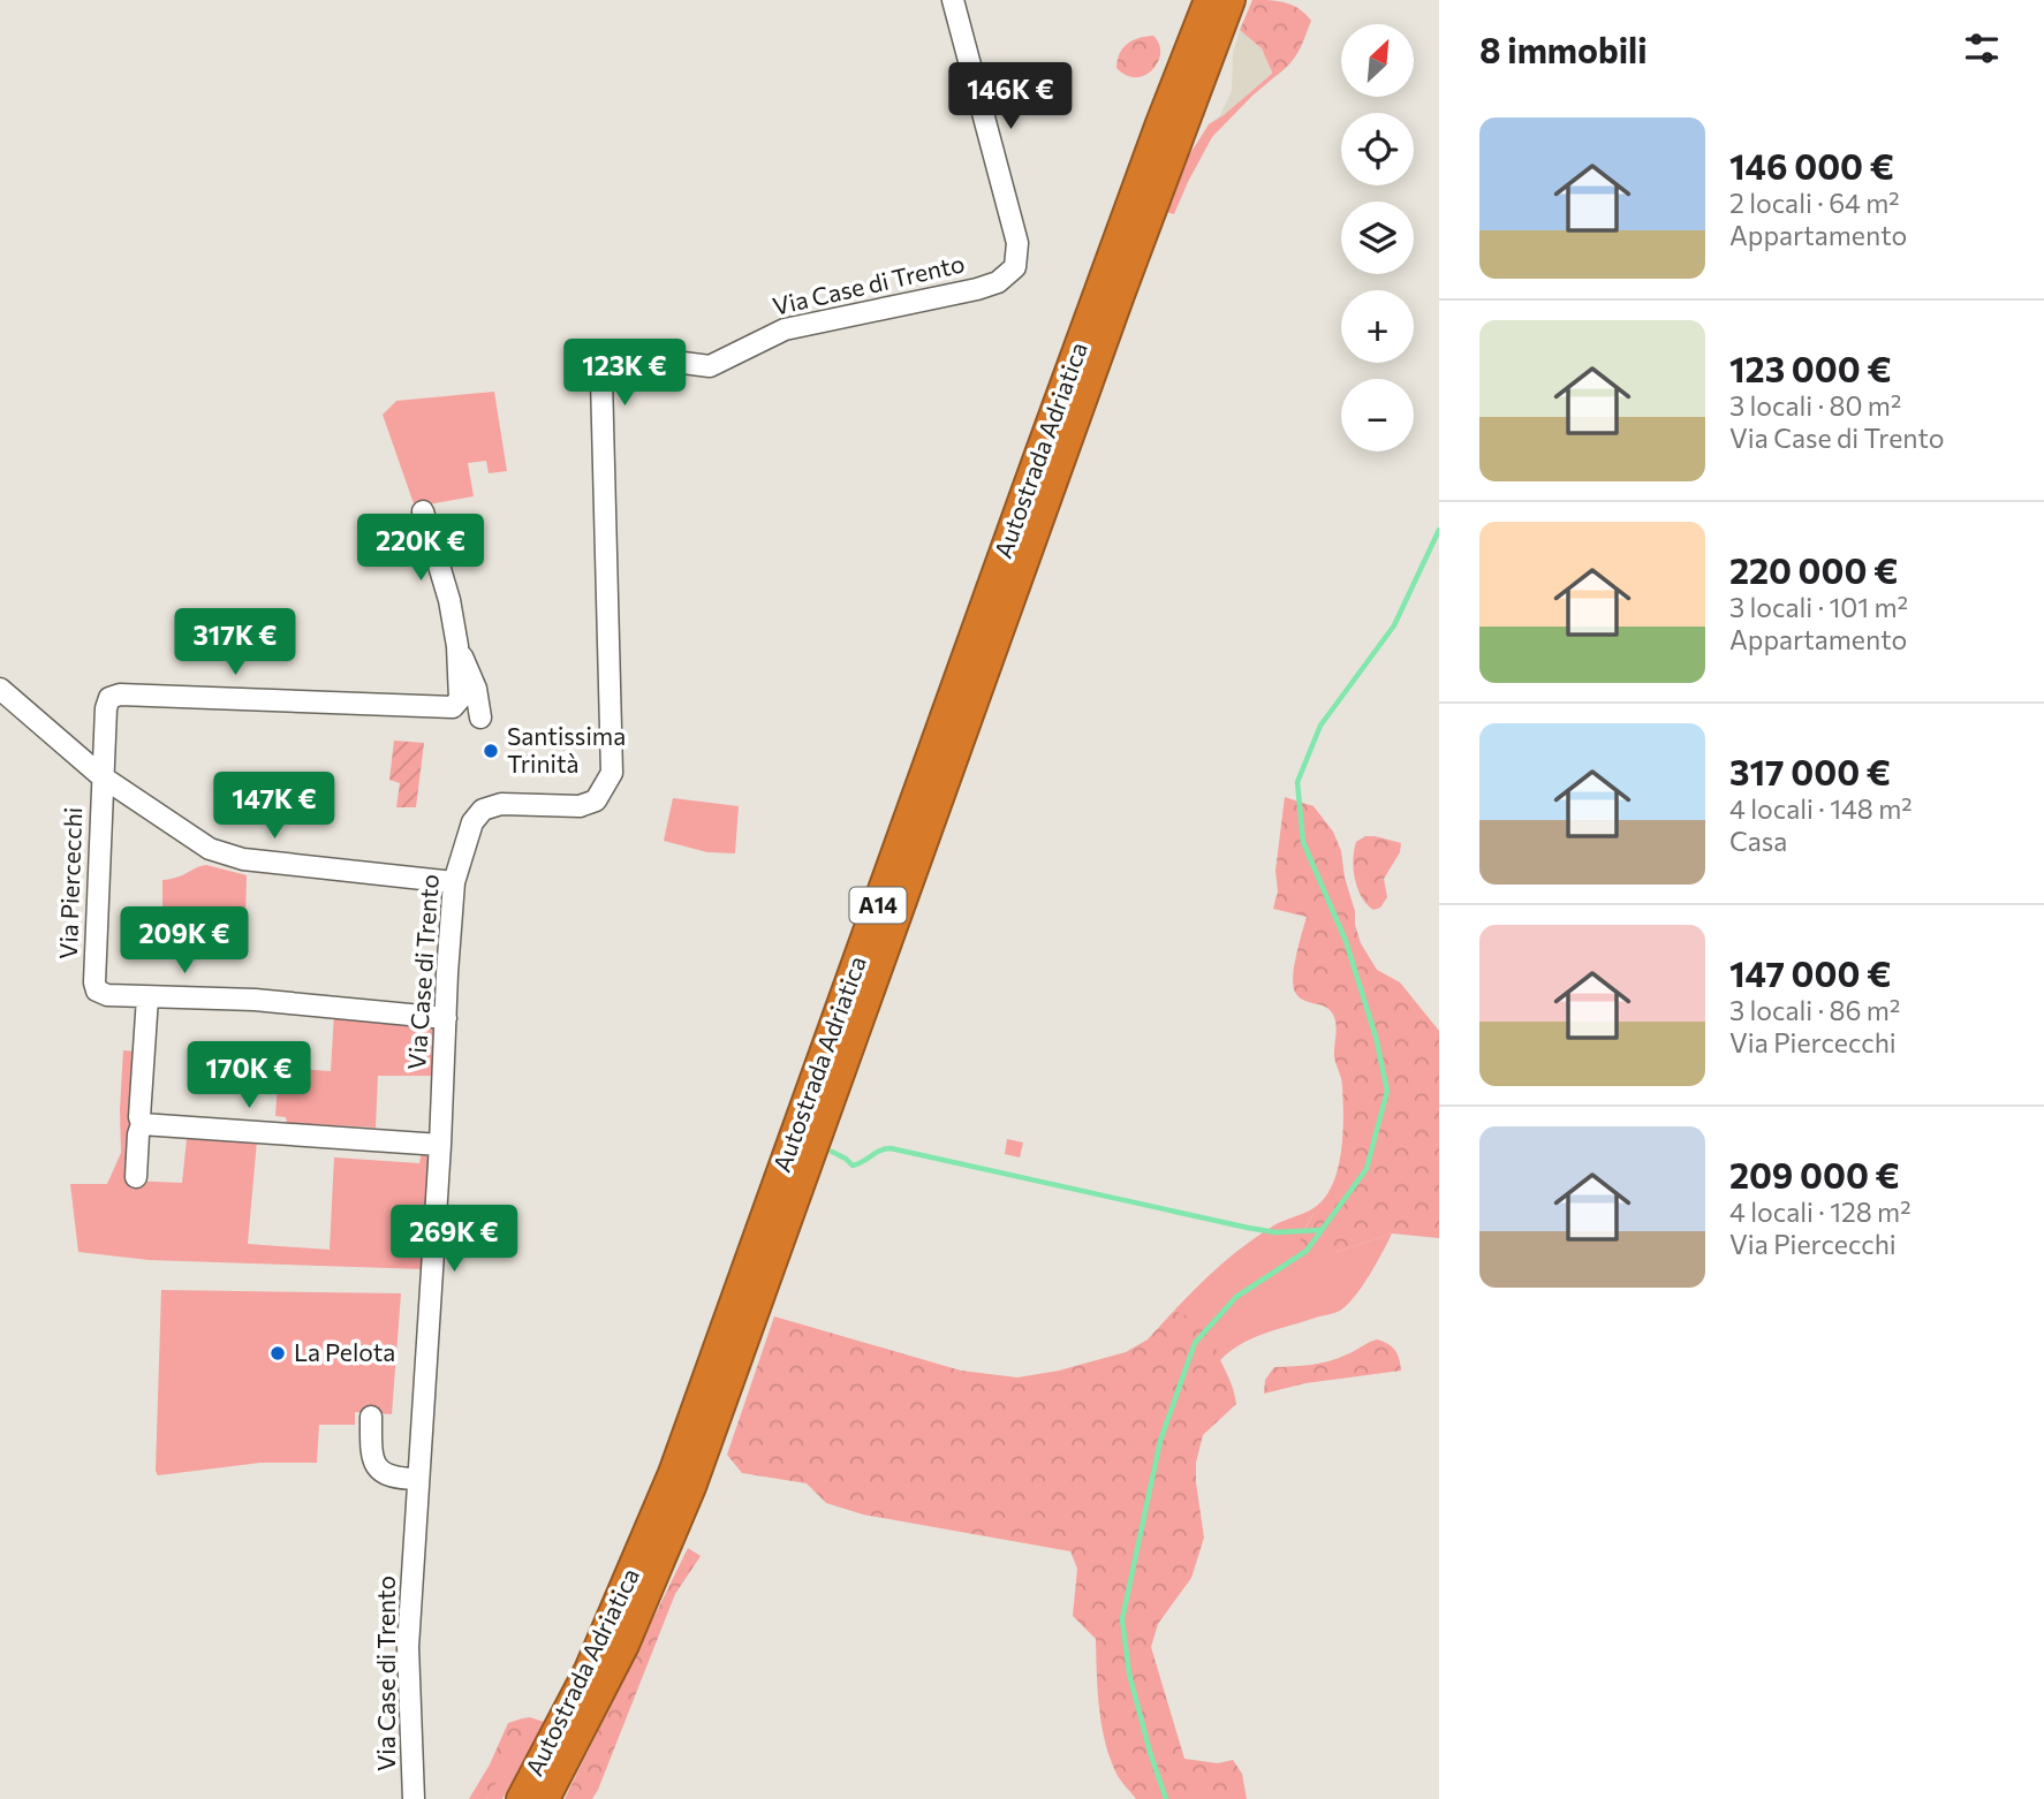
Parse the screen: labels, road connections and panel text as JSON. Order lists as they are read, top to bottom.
{
  "streets": {
    "highway": ["Autostrada Adriatica", "A14"],
    "street": ["Via Case di Trento", "Via Piercecchi"]
  },
  "crossings": [
    ["Via Case di Trento", "Via Piercecchi"]
  ],
  "places": ["Santissima Trinità", "La Pelota"],
  "north": "top right",
  "page": {
    "heading": "8 immobili",
    "map_buttons": ["+", "−"],
    "price": [
      "146K €",
      "123K €",
      "220K €",
      "317K €",
      "147K €",
      "209K €",
      "170K €",
      "269K €"
    ],
    "list": [
      {
        "name": "146 000 €",
        "note": "2 locali · 64 m² · Appartamento"
      },
      {
        "name": "123 000 €",
        "note": "3 locali · 80 m² · Via Case di Trento"
      },
      {
        "name": "220 000 €",
        "note": "3 locali · 101 m² · Appartamento"
      },
      {
        "name": "317 000 €",
        "note": "4 locali · 148 m² · Casa"
      },
      {
        "name": "147 000 €",
        "note": "3 locali · 86 m² · Via Piercecchi"
      },
      {
        "name": "209 000 €",
        "note": "4 locali · 128 m² · Via Piercecchi"
      }
    ]
  }
}
